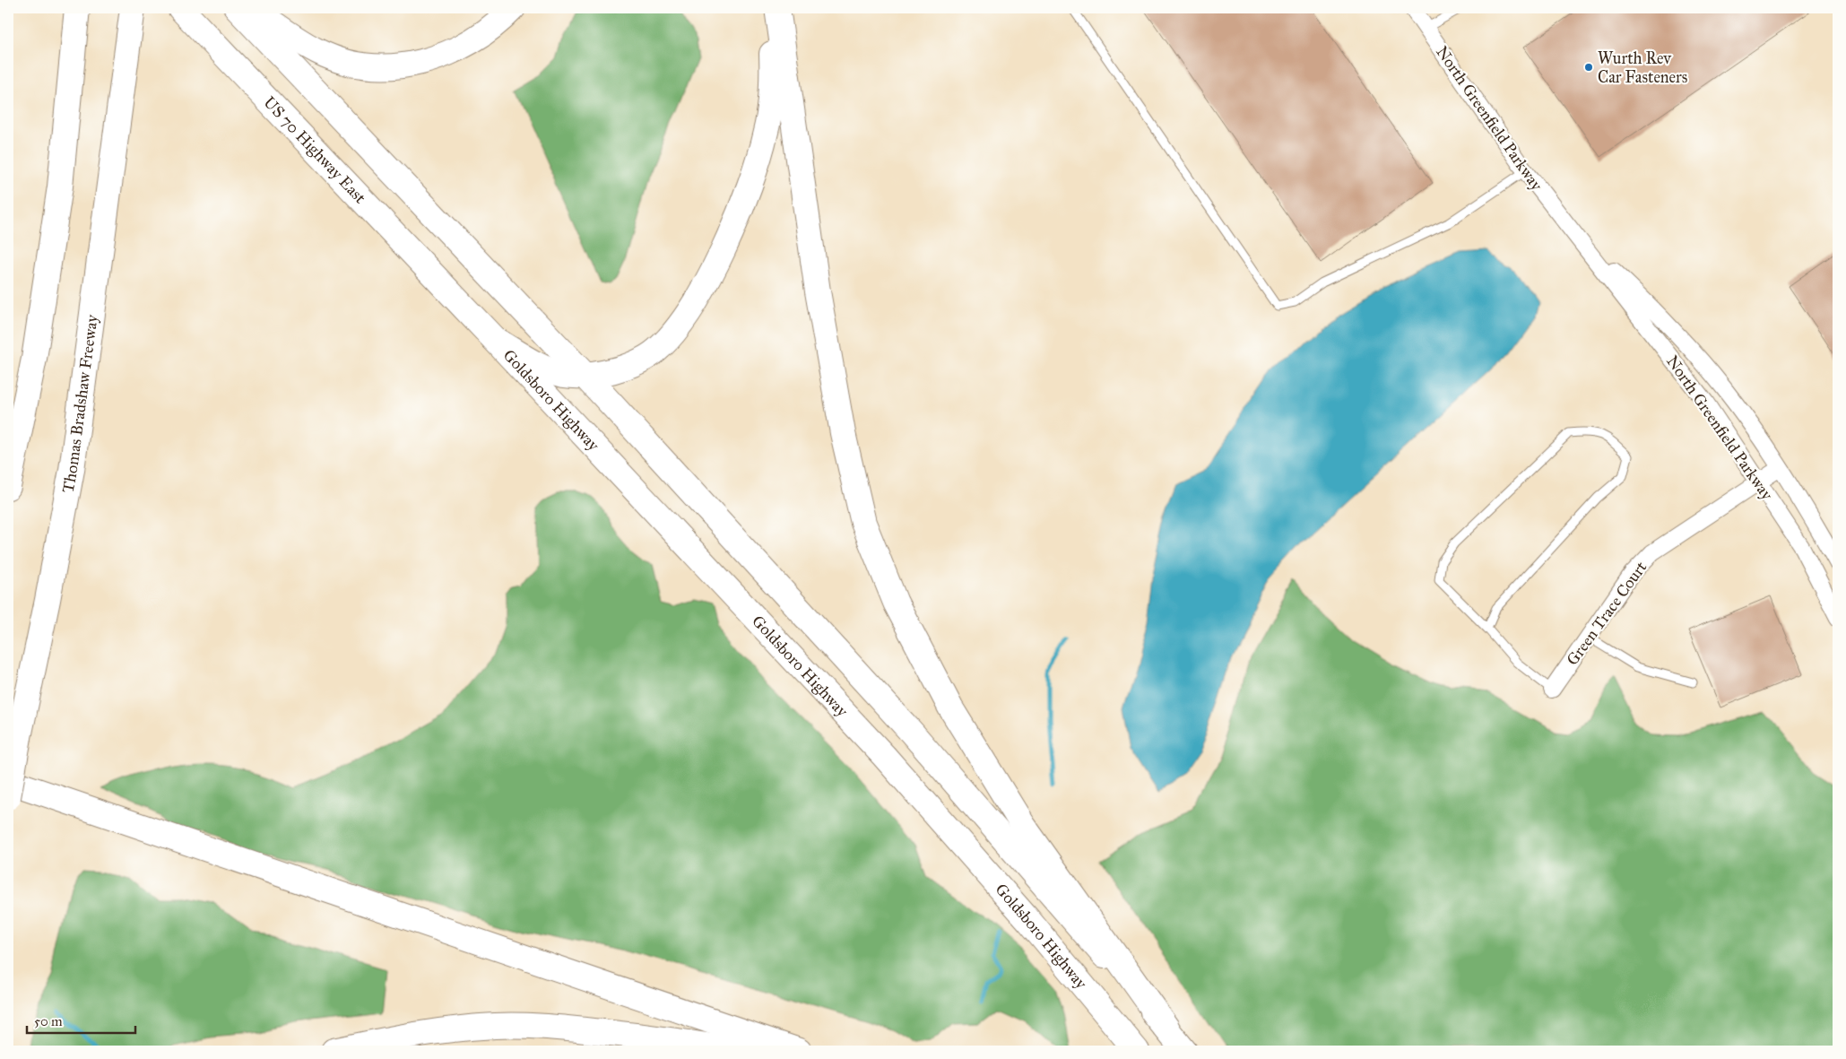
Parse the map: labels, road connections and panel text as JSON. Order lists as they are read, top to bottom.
{
  "streets": {
    "main road": ["Goldsboro Highway", "Thomas Bradshaw Freeway"],
    "street": ["North Greenfield Parkway", "Green Trace Court"]
  },
  "crossings": [
    ["North Greenfield Parkway", "Green Trace Court"]
  ],
  "places": ["Wurth Rev Car Fasteners"],
  "scale_bar": "50 m"
}
